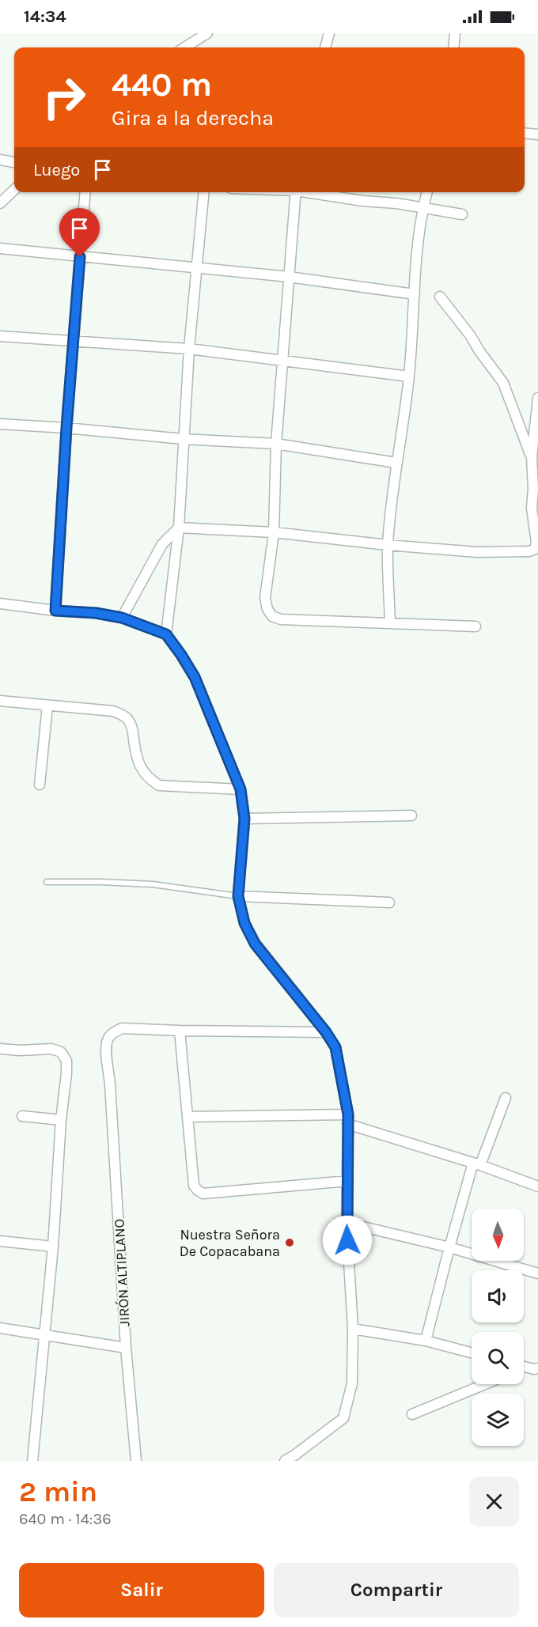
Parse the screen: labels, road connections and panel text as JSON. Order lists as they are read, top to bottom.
{
  "streets": {
    "street": ["JIRÓN ALTIPLANO"]
  },
  "places": ["Nuestra Señora De Copacabana"],
  "north": "bottom",
  "page": {
    "status": "14:34",
    "turn": ["440 m", "Gira a la derecha"],
    "then": "Luego",
    "heading": ["2 min", "640 m · 14:36"],
    "buttons": ["Salir", "Compartir"]
  }
}
